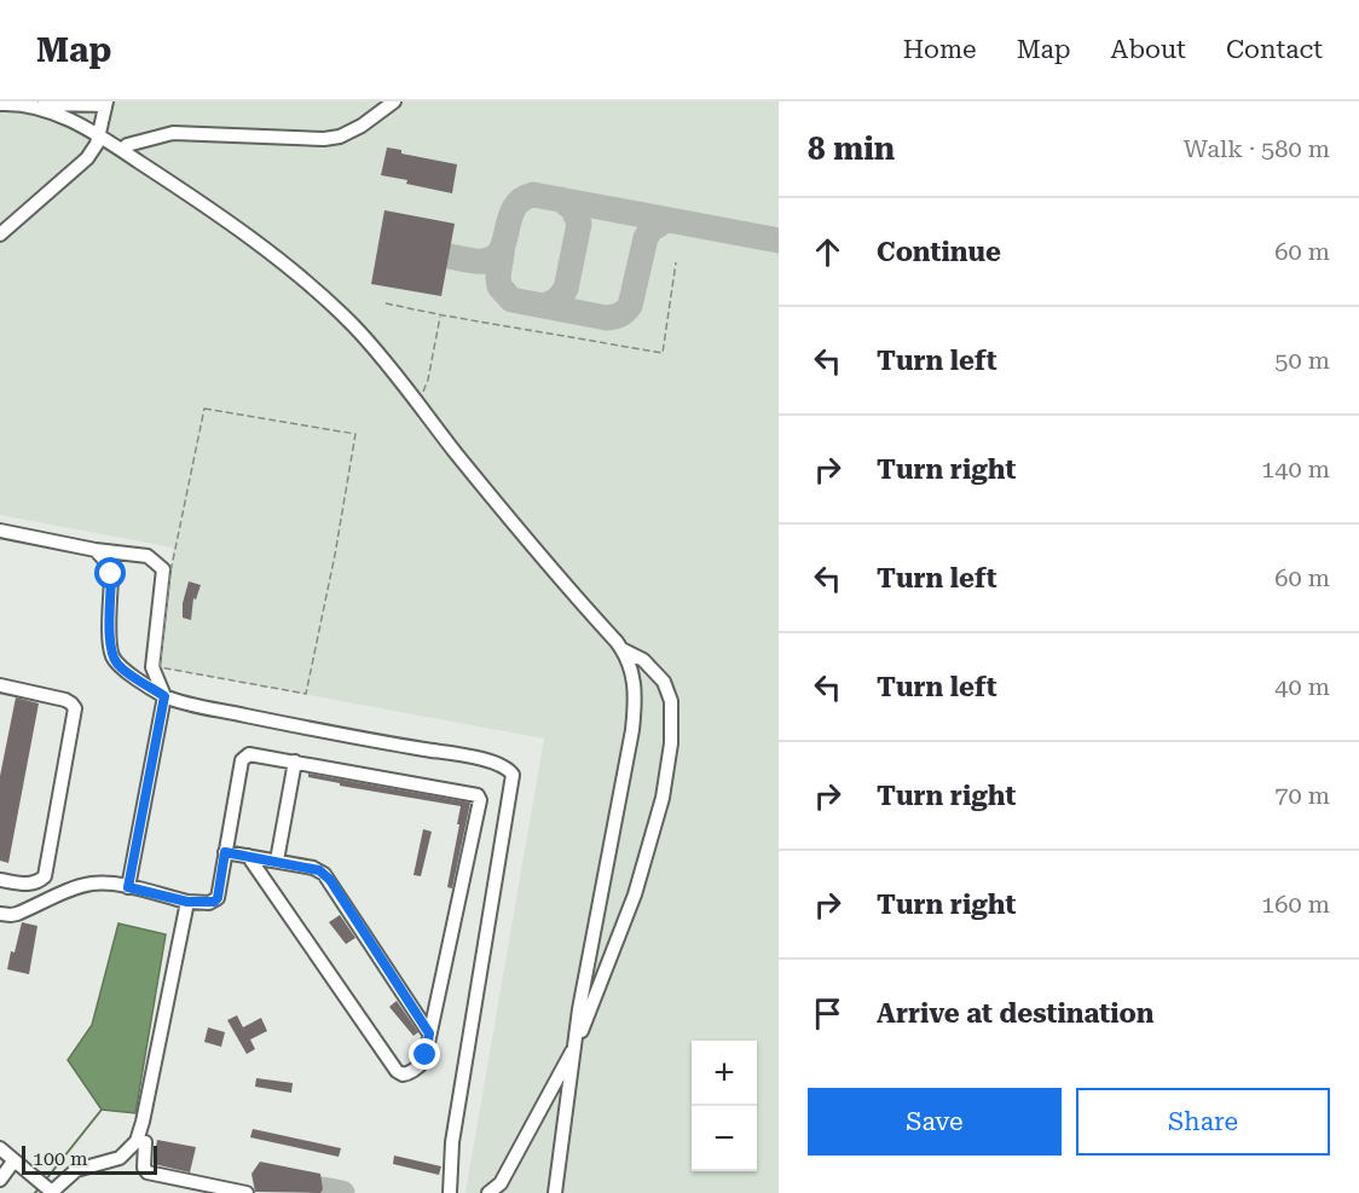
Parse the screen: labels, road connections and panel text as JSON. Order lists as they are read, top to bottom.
{
  "scale_bar": "100 m",
  "page": {
    "header": "Map",
    "nav": [
      "Home",
      "Map",
      "About",
      "Contact"
    ],
    "heading": ["8 min", "Walk · 580 m"],
    "list": [
      ["Continue", "60 m"],
      ["Turn left", "50 m"],
      ["Turn right", "140 m"],
      ["Turn left", "60 m"],
      ["Turn left", "40 m"],
      ["Turn right", "70 m"],
      ["Turn right", "160 m"],
      "Arrive at destination"
    ],
    "map_buttons": ["+", "−"],
    "buttons": ["Save", "Share"],
    "scale": "100 m"
  }
}
